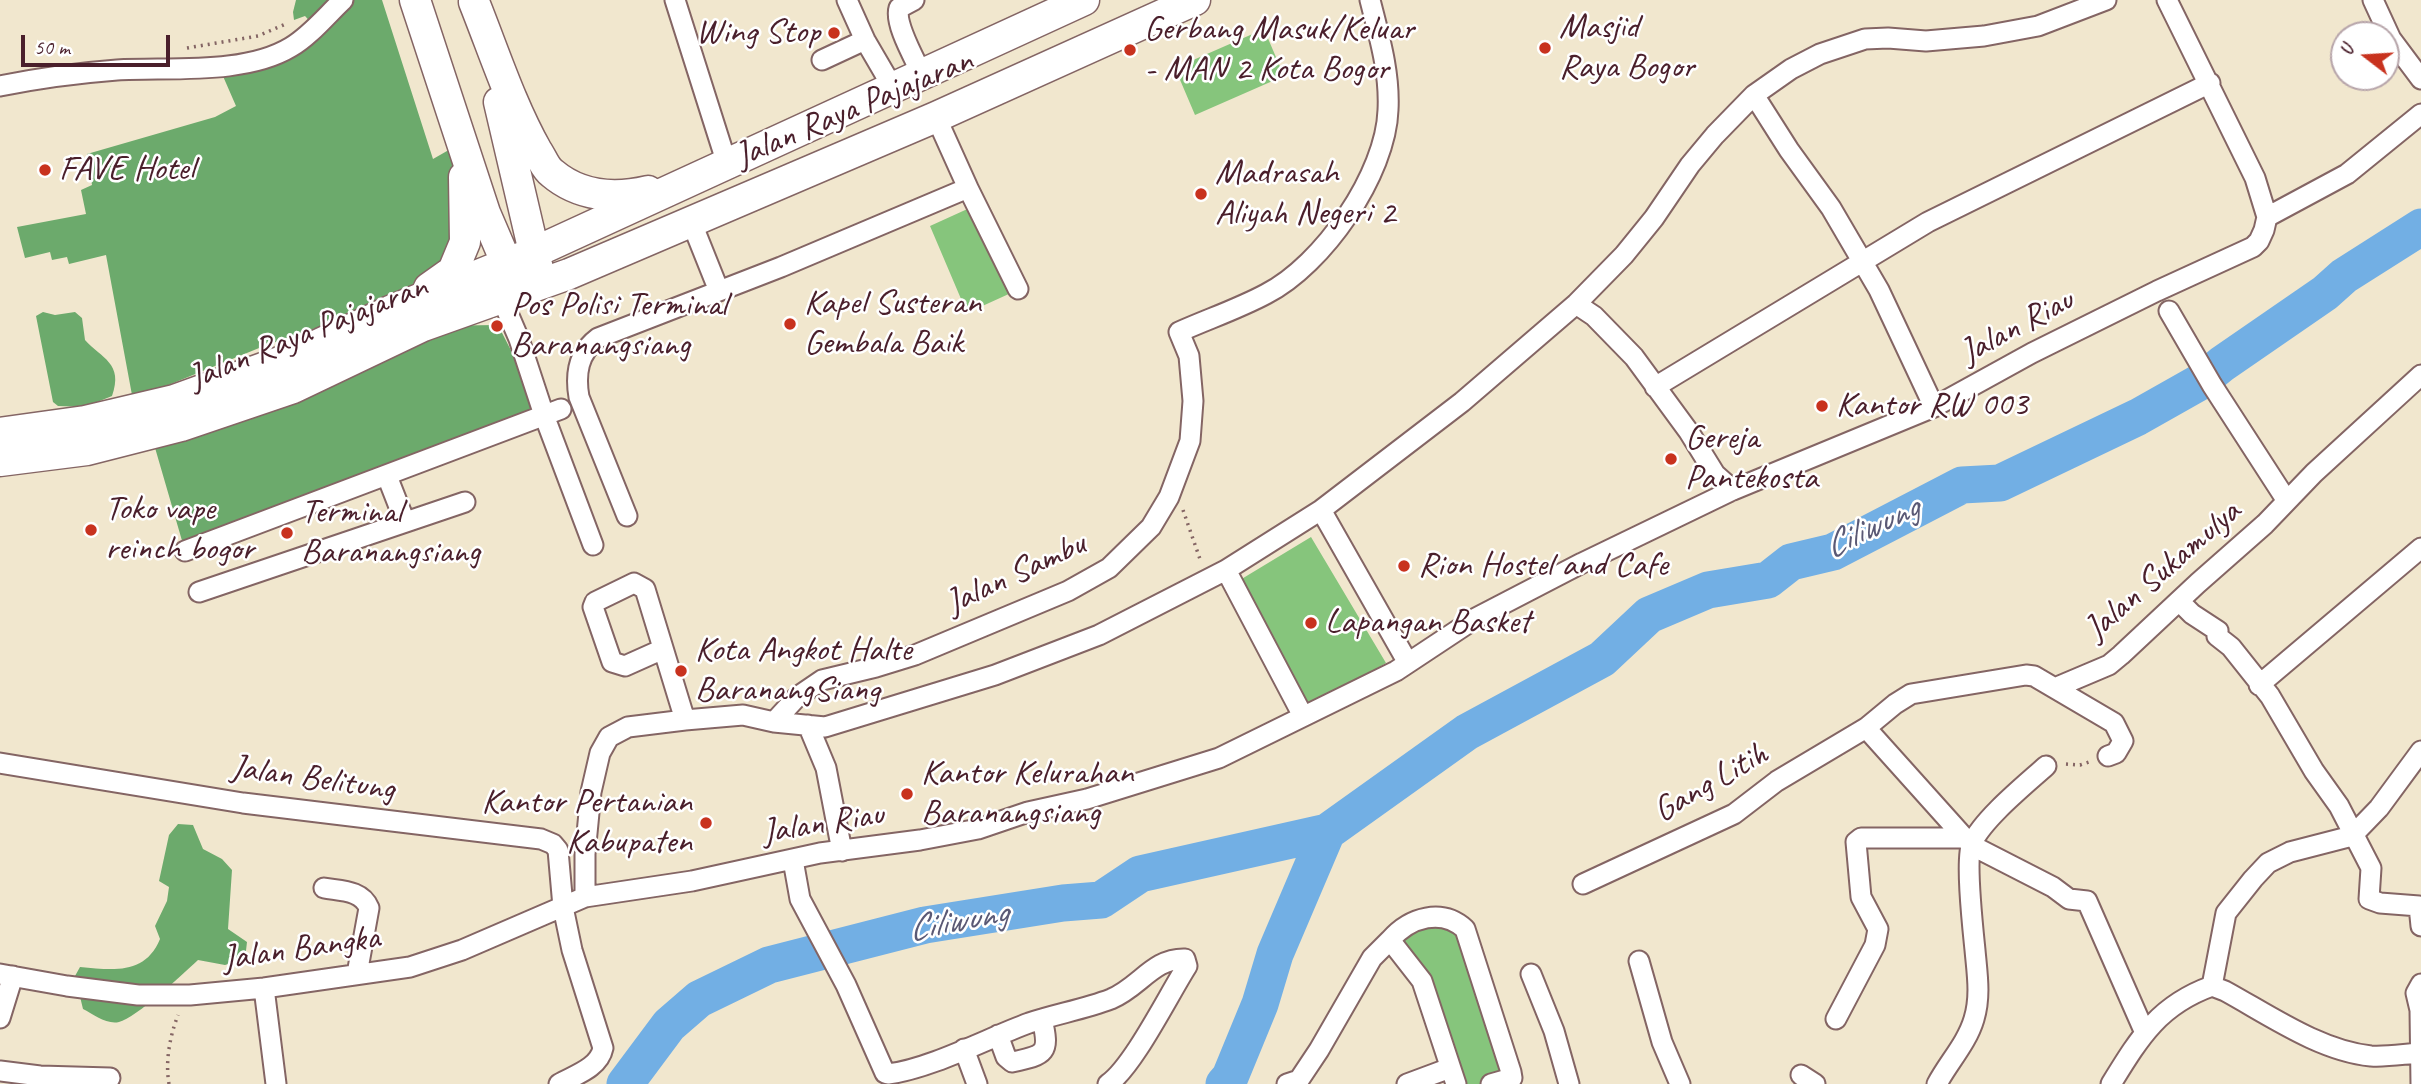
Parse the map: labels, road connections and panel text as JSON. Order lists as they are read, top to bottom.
{
  "streets": {
    "highway": ["Jalan Raya Pajajaran"],
    "street": [
      "Jalan Riau",
      "Jalan Sukamulya",
      "Jalan Sambu",
      "Jalan Belitung",
      "Gang Litih",
      "Jalan Bangka"
    ]
  },
  "crossings": [
    ["Jalan Riau", "Jalan Bangka"],
    ["Jalan Belitung", "Jalan Bangka"]
  ],
  "water": ["Ciliwung"],
  "places": [
    "Wing Stop",
    "Masjid Raya Bogor",
    "Gerbang Masuk/Keluar - MAN 2 Kota Bogor",
    "FAVE Hotel",
    "Madrasah Aliyah Negeri 2",
    "Kapel Susteran Gembala Baik",
    "Pos Polisi Terminal Baranangsiang",
    "Kantor RW 003",
    "Gereja Pantekosta",
    "Toko vape reinch bogor",
    "Terminal Baranangsiang",
    "Rion Hostel and Cafe",
    "Lapangan Basket",
    "Kota Angkot Halte BaranangSiang",
    "Kantor Kelurahan Baranangsiang",
    "Kantor Pertanian Kabupaten"
  ],
  "scale_bar": "50 m",
  "north": "left"
}
